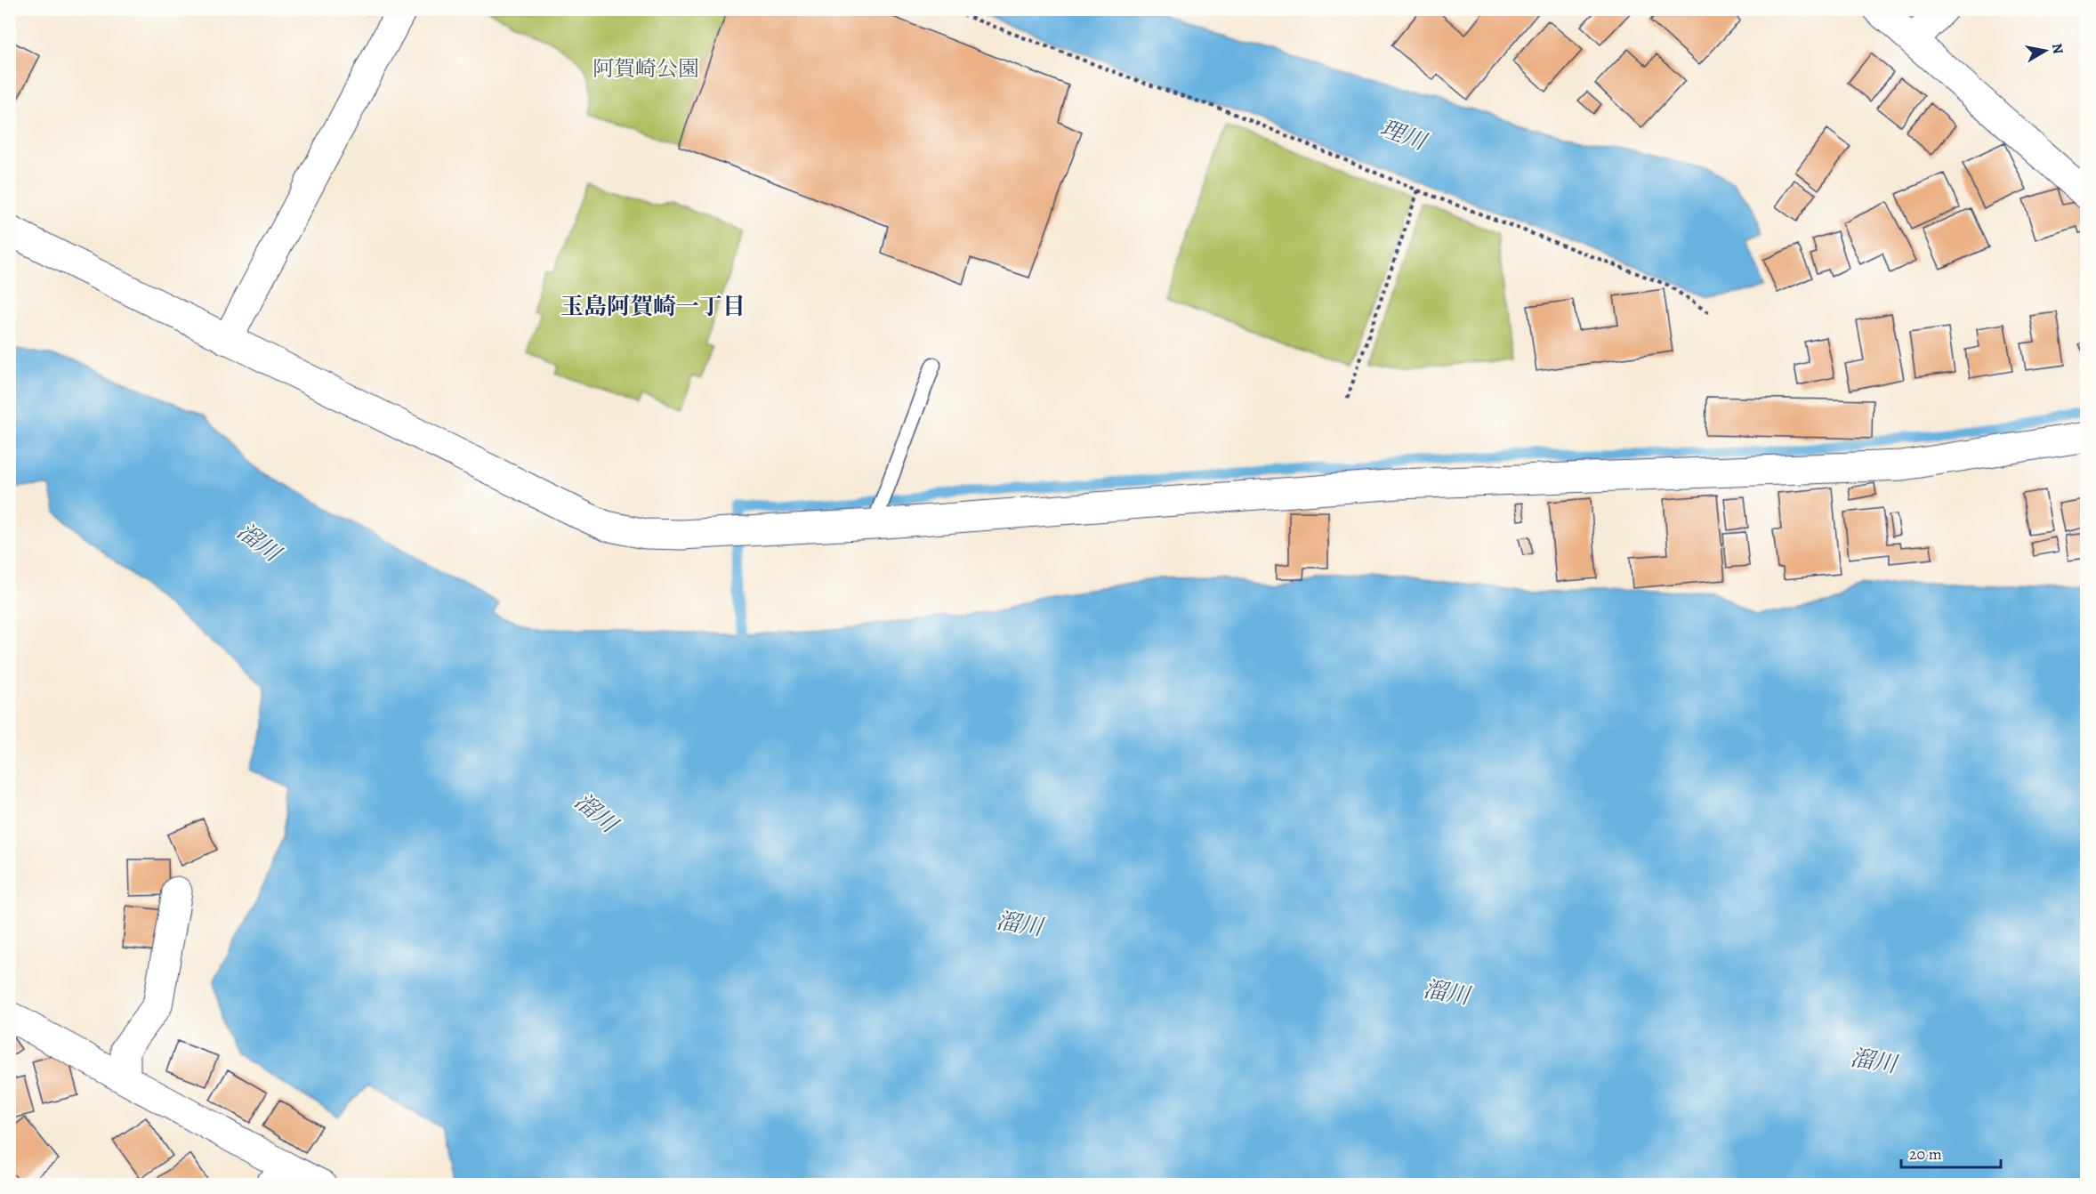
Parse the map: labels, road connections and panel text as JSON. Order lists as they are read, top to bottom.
{
  "districts": ["玉島阿賀崎一丁目"],
  "water": ["理川", "溜川"],
  "parks": ["阿賀崎公園"],
  "scale_bar": "20 m",
  "north": "right"
}
